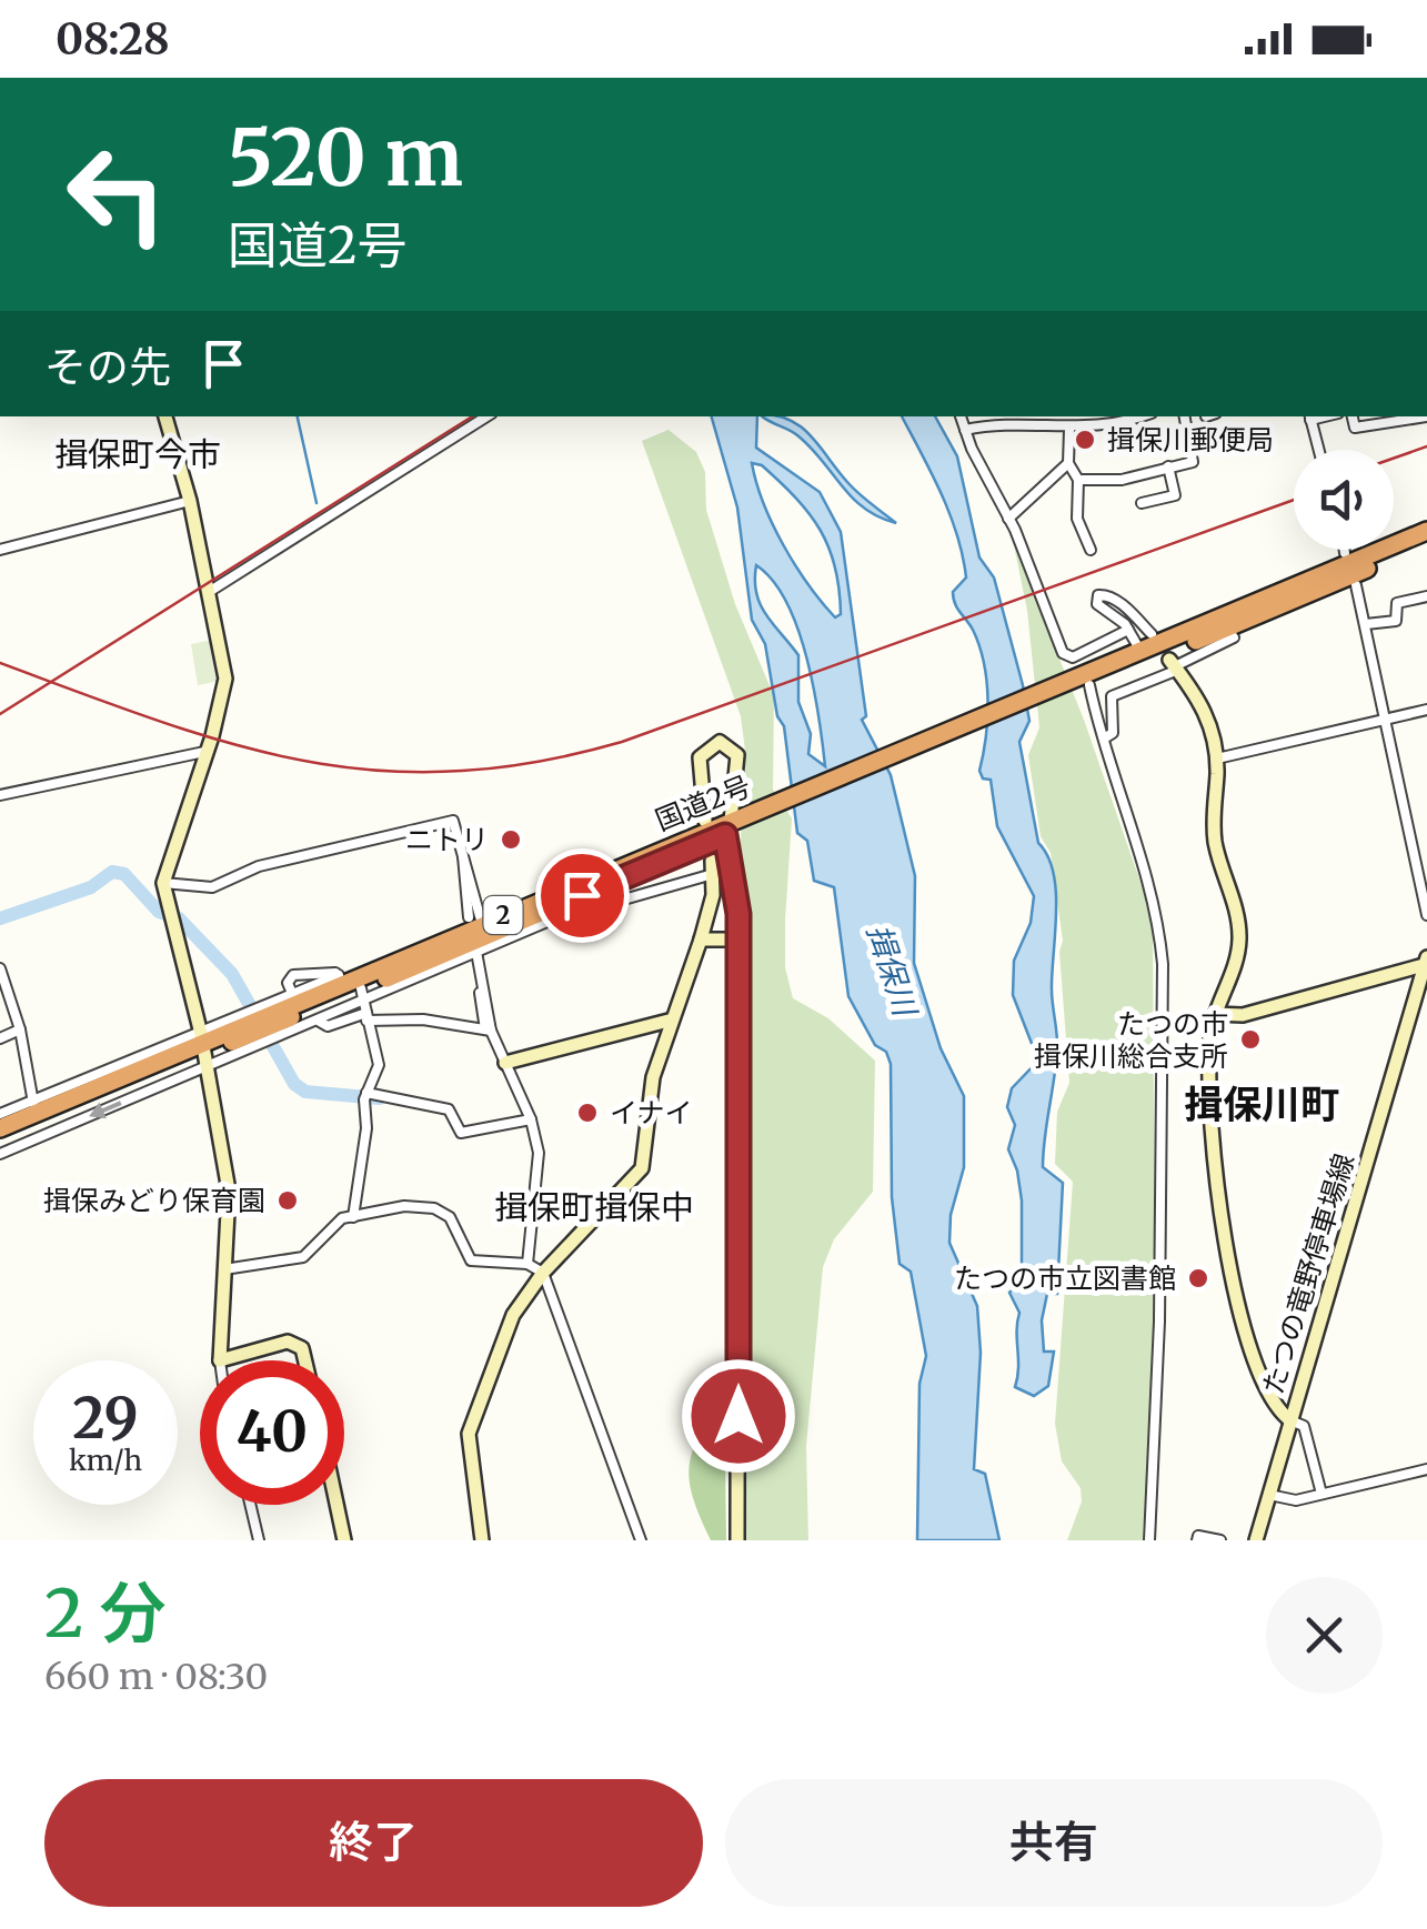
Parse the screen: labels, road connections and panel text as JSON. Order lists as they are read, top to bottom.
{
  "streets": {
    "highway": ["国道2号", "2"],
    "street": ["たつの竜野停車場線"]
  },
  "districts": ["揖保町今市", "揖保川町", "揖保町揖保中"],
  "water": ["揖保川"],
  "places": [
    "揖保川郵便局",
    "ニトリ",
    "たつの市 揖保川総合支所",
    "イナイ",
    "揖保みどり保育園",
    "たつの市立図書館"
  ],
  "page": {
    "status": "08:28",
    "turn": ["520 m", "国道2号"],
    "then": "その先",
    "speed": "29 km/h",
    "limit": "40",
    "heading": ["2 分", "660 m · 08:30"],
    "buttons": ["終了", "共有"]
  }
}
